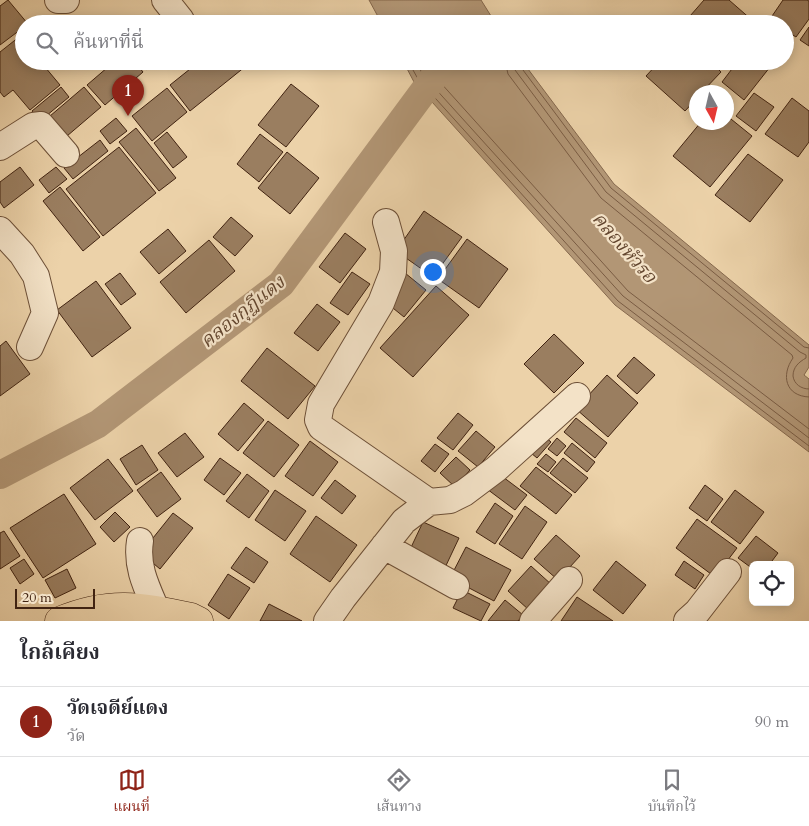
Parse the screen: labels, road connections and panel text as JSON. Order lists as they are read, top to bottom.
{
  "water": ["คลองหัวรอ", "คลองกุฎีแดง"],
  "scale_bar": "20 m",
  "north": "bottom",
  "page": {
    "search": "ค้นหาที่นี่",
    "pins": "1",
    "scale": "20 m",
    "heading": "ใกล้เคียง",
    "list": [
      {
        "mark": "1",
        "name": "วัดเจดีย์แดง",
        "note": "วัด",
        "value": "90 m"
      }
    ],
    "nav": ["แผนที่", "เส้นทาง", "บันทึกไว้"]
  }
}
